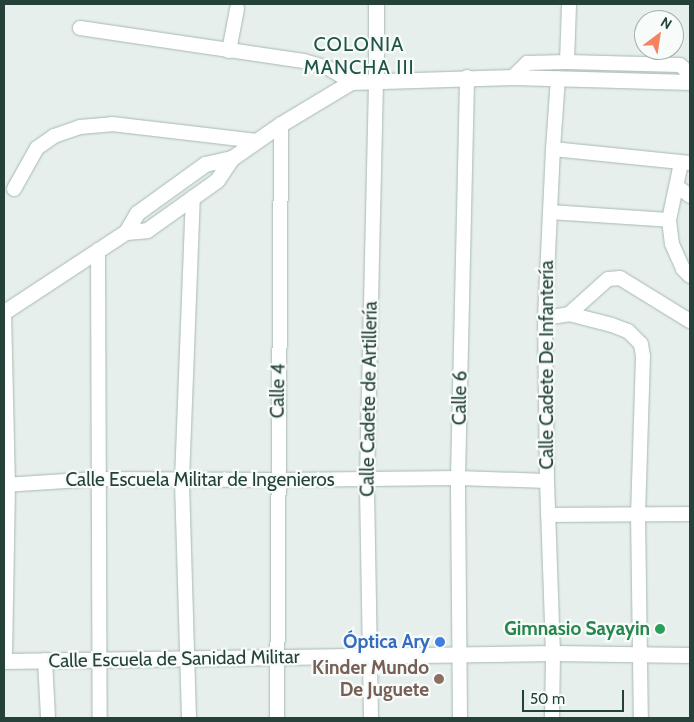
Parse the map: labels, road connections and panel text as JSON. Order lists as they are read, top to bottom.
{
  "streets": {
    "main road": ["Calle Escuela de Sanidad Militar"],
    "street": [
      "Calle Cadete De Infantería",
      "Calle 4",
      "Calle 6",
      "Calle Cadete de Artillería",
      "Calle Escuela Militar de Ingenieros"
    ]
  },
  "crossings": [
    ["Calle Cadete De Infantería", "Calle Escuela Militar de Ingenieros"],
    ["Calle Cadete De Infantería", "Calle Escuela de Sanidad Militar"],
    ["Calle 4", "Calle Escuela Militar de Ingenieros"],
    ["Calle 4", "Calle Escuela de Sanidad Militar"],
    ["Calle 6", "Calle Escuela Militar de Ingenieros"],
    ["Calle 6", "Calle Escuela de Sanidad Militar"],
    ["Calle Cadete de Artillería", "Calle Escuela Militar de Ingenieros"],
    ["Calle Cadete de Artillería", "Calle Escuela de Sanidad Militar"]
  ],
  "districts": ["COLONIA MANCHA III"],
  "places": ["Gimnasio Sayayin", "Óptica Ary", "Kinder Mundo De Juguete"],
  "scale_bar": "50 m",
  "north": "top right"
}
